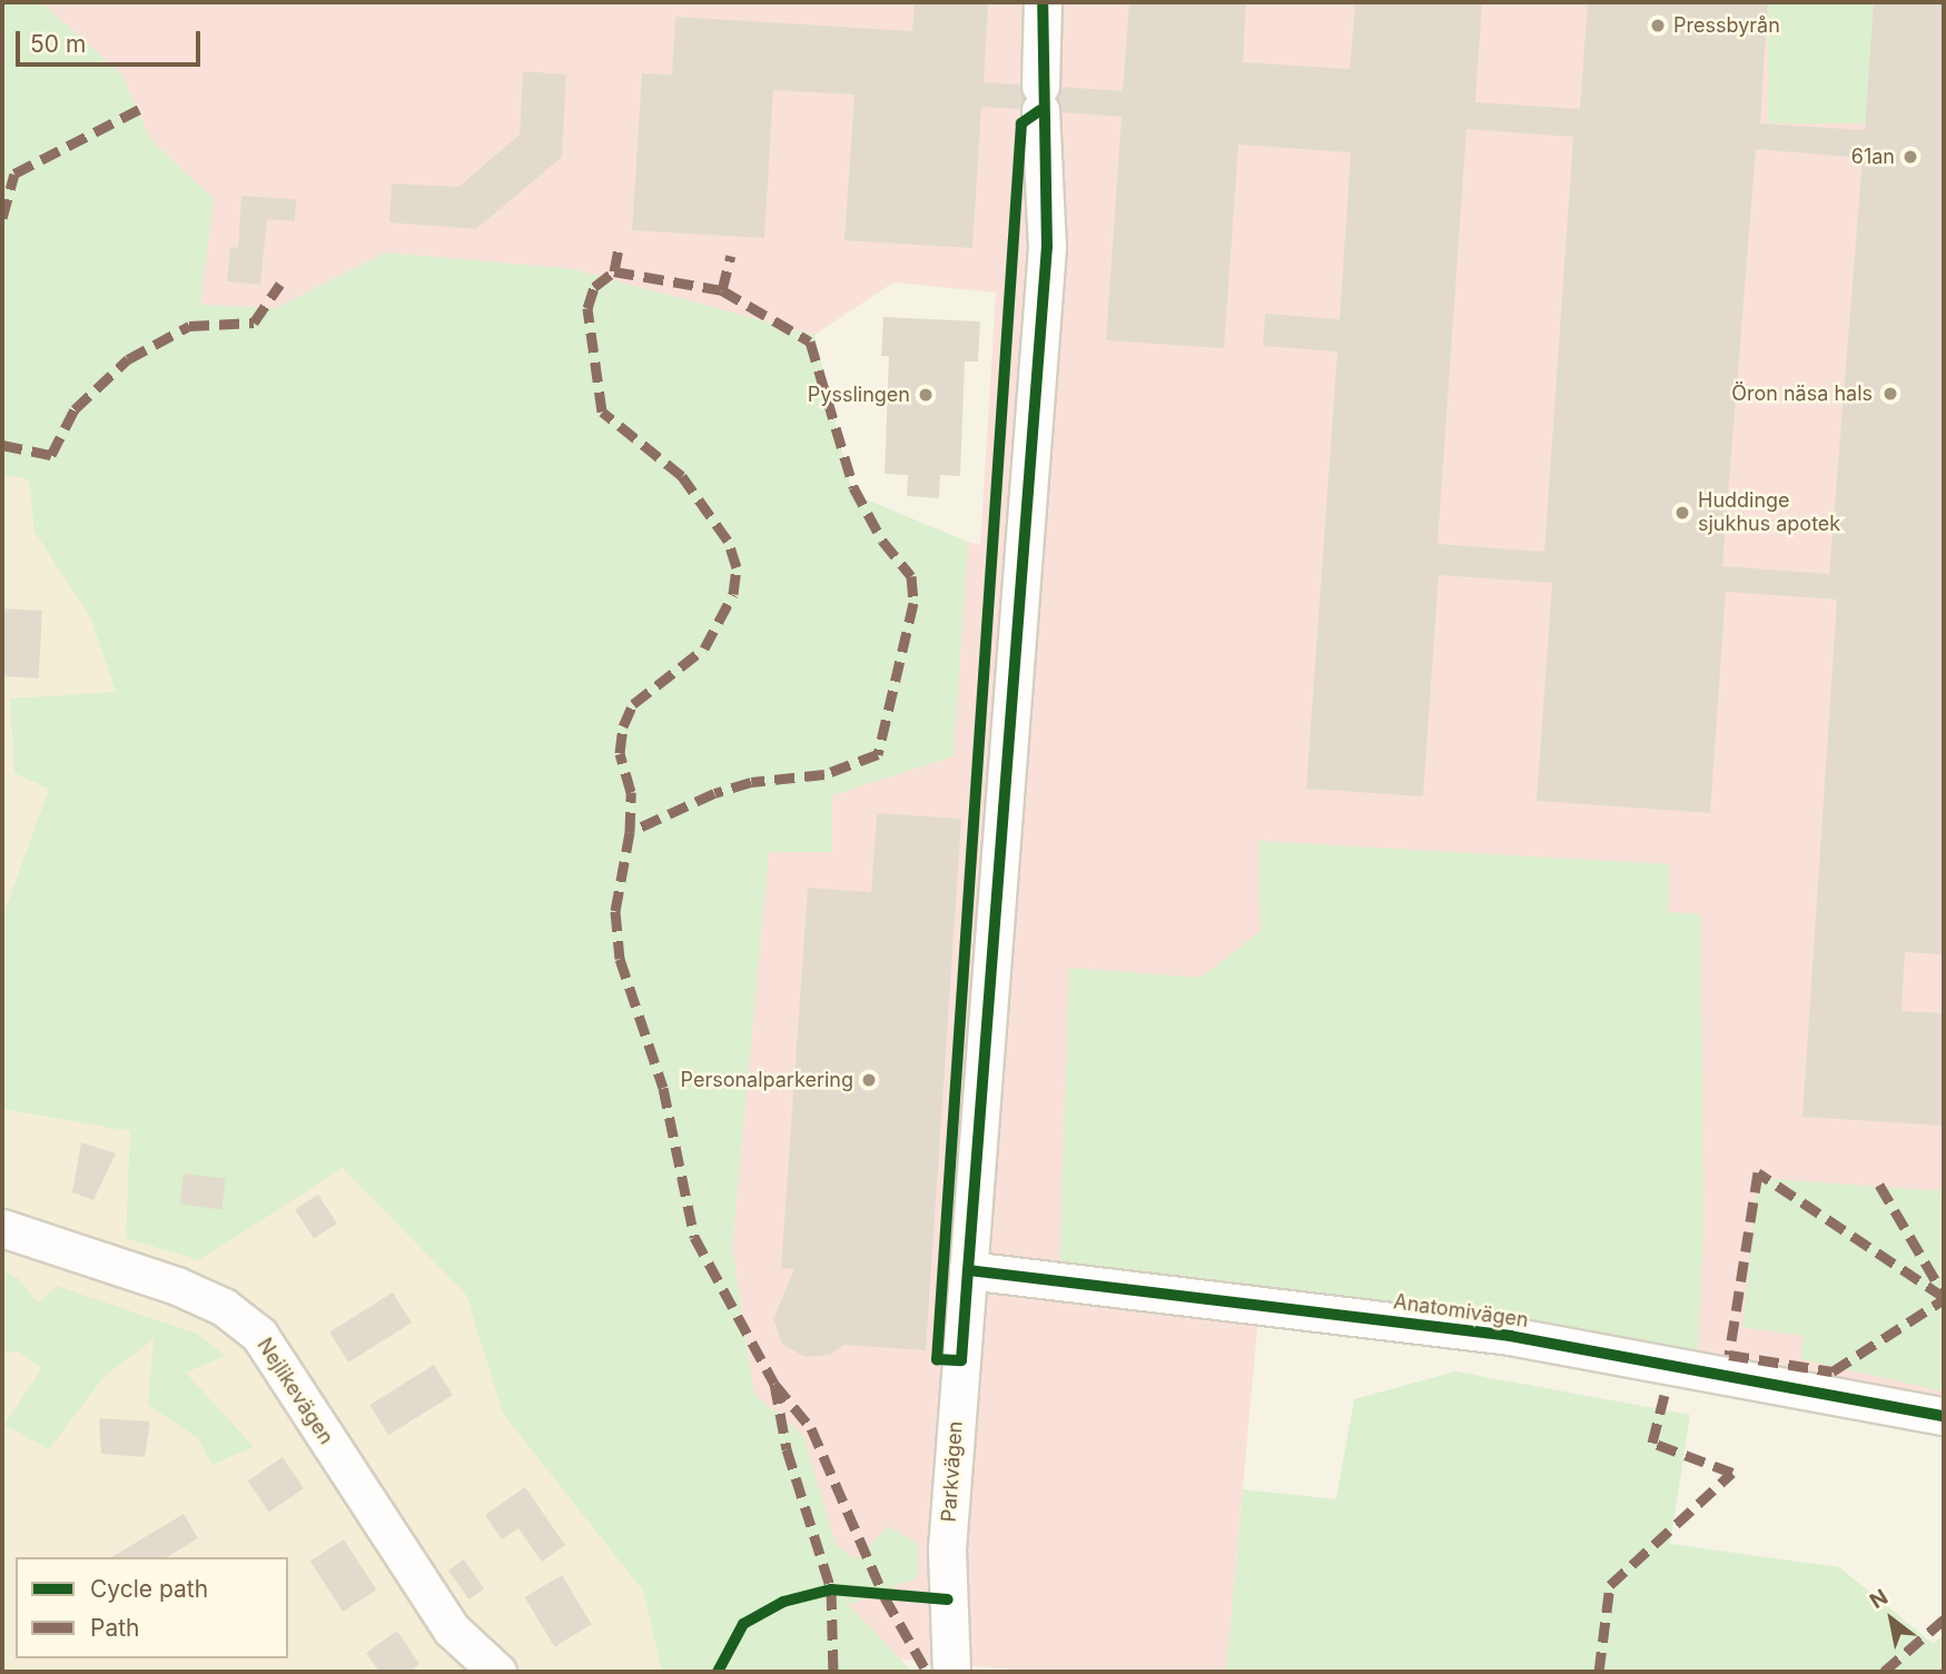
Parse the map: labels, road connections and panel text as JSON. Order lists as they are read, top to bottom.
{
  "streets": {
    "street": ["Anatomivägen", "Nejlikevägen", "Parkvägen"]
  },
  "crossings": [
    ["Anatomivägen", "Parkvägen"]
  ],
  "places": [
    "Pressbyrån",
    "61an",
    "Öron näsa hals",
    "Pysslingen",
    "Huddinge sjukhus apotek",
    "Personalparkering"
  ],
  "legend": ["Cycle path", "Path"],
  "scale_bar": "50 m",
  "north": "top left"
}
